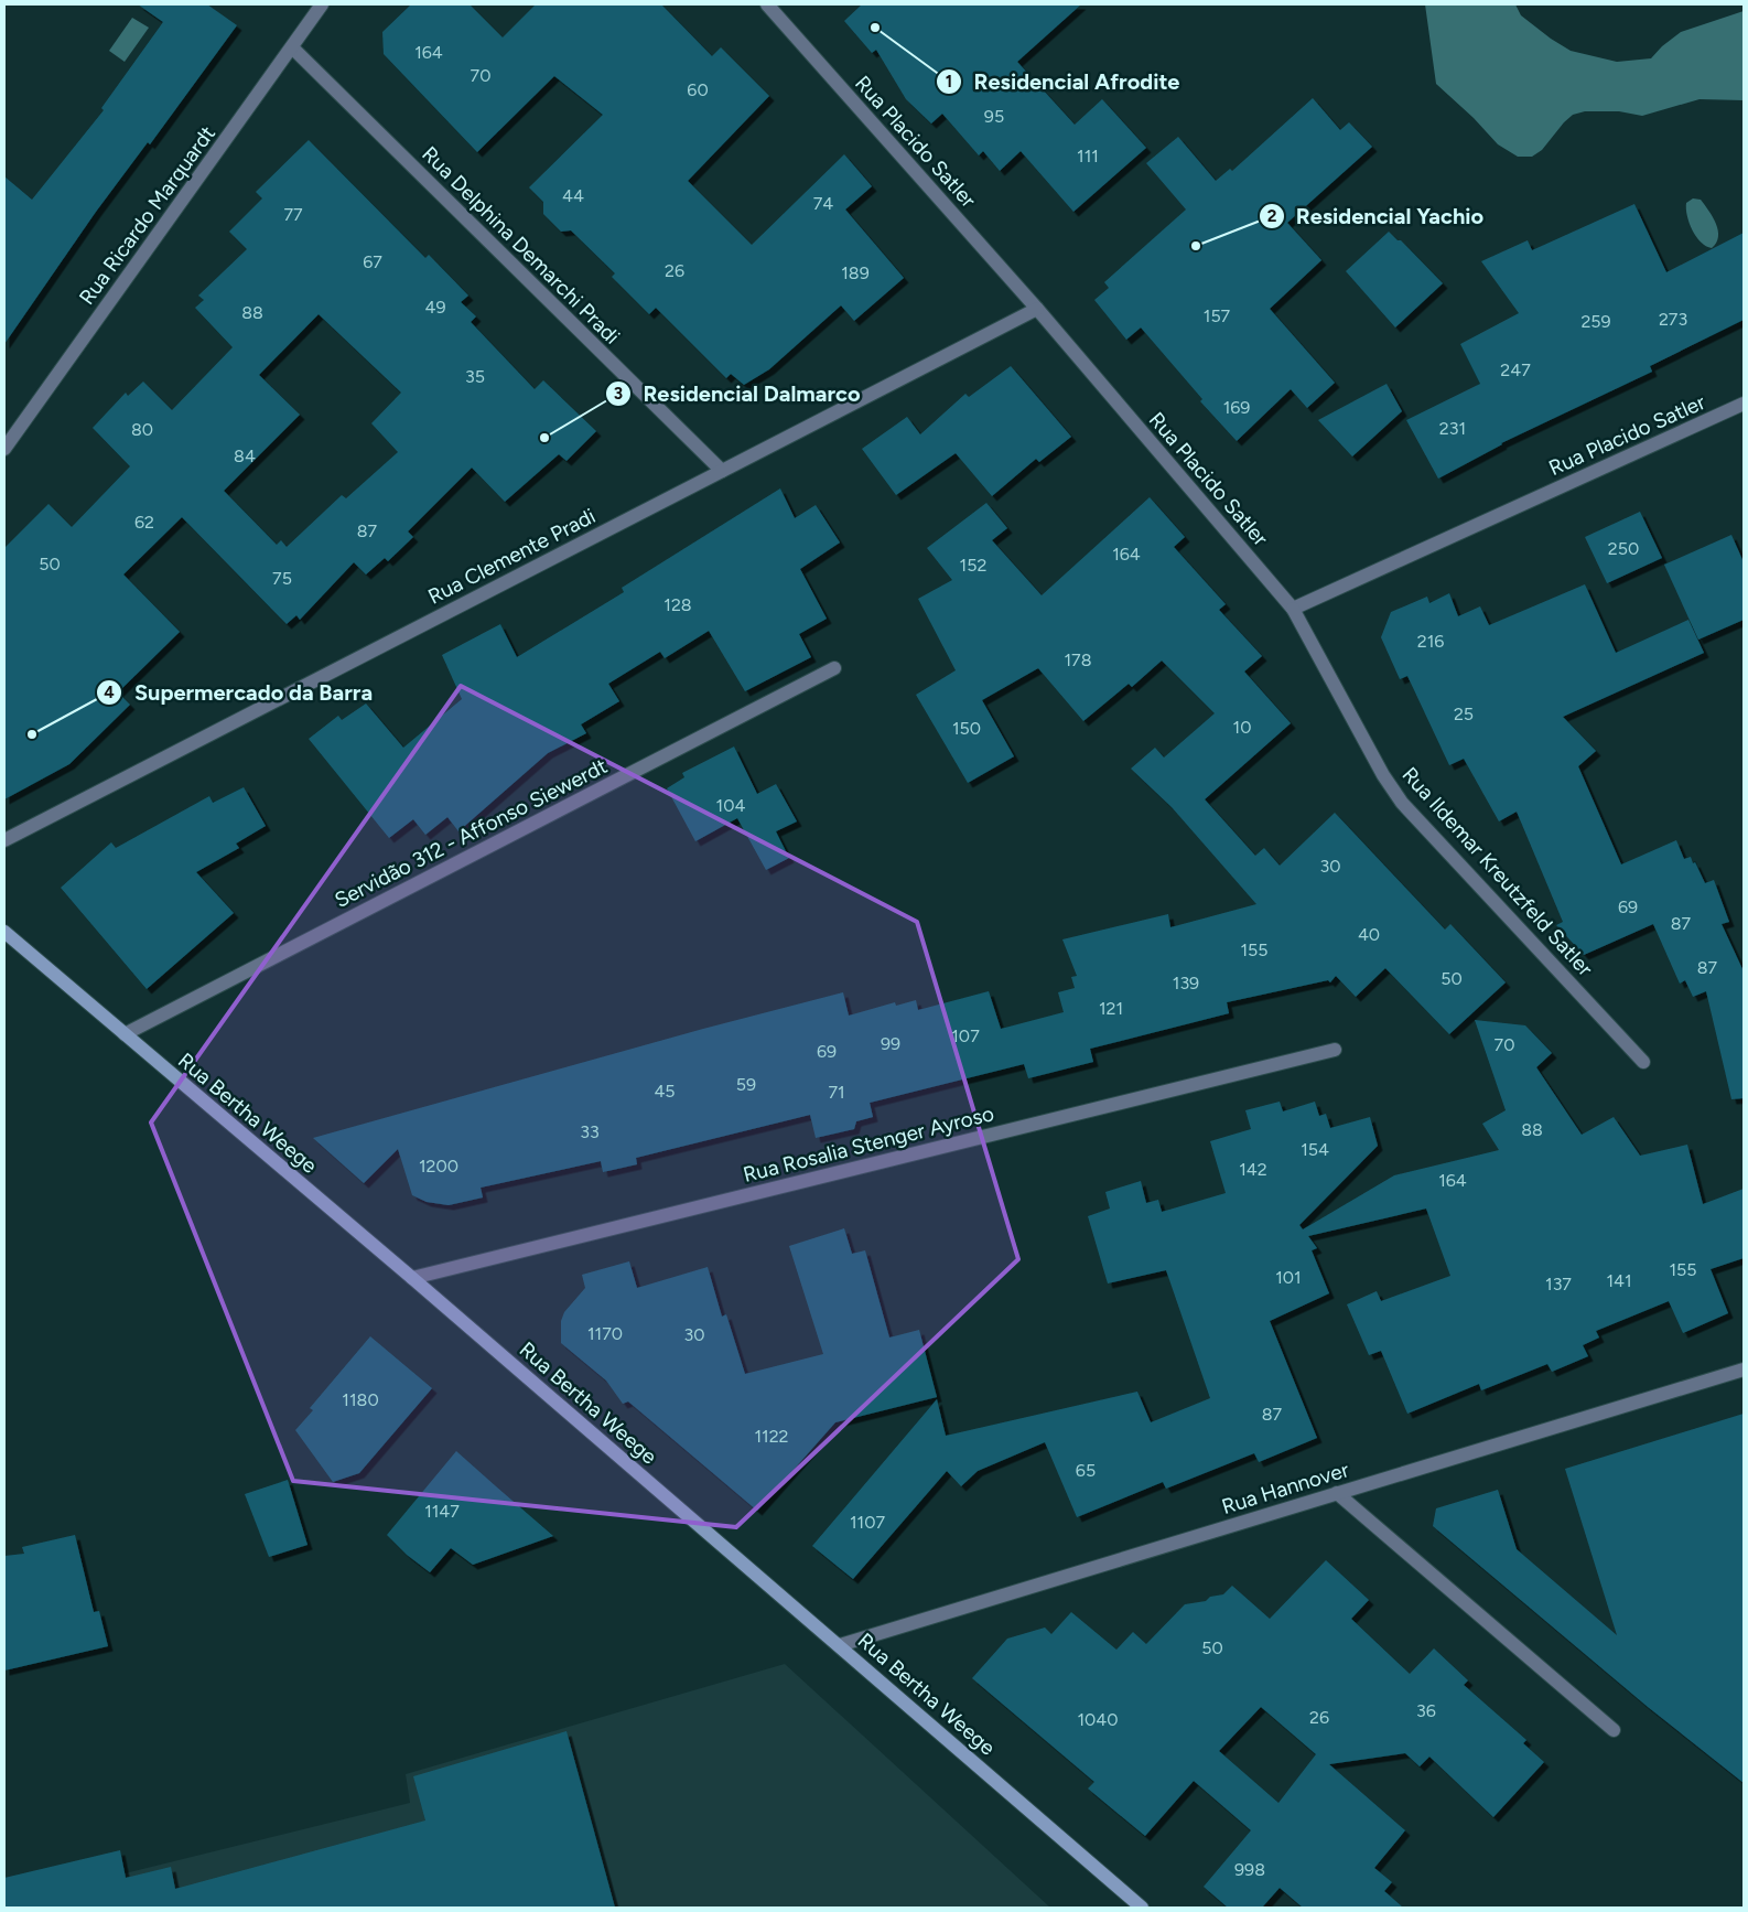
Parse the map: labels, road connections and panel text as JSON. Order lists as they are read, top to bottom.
{
  "streets": {
    "main road": ["Rua Bertha Weege"],
    "street": [
      "Rua Placido Satler",
      "Rua Ricardo Marquardt",
      "Rua Delphina Demarchi Pradi",
      "Rua Clemente Pradi",
      "Servidão 312 - Affonso Siewerdt",
      "Rua Ildemar Kreutzfeld Satler",
      "Rua Rosalia Stenger Ayroso",
      "Rua Hannover"
    ]
  },
  "crossings": [
    ["Rua Placido Satler", "Rua Clemente Pradi"],
    ["Rua Placido Satler", "Rua Ildemar Kreutzfeld Satler"],
    ["Rua Ricardo Marquardt", "Rua Delphina Demarchi Pradi"],
    ["Rua Delphina Demarchi Pradi", "Rua Clemente Pradi"],
    ["Servidão 312 - Affonso Siewerdt", "Rua Bertha Weege"],
    ["Rua Bertha Weege", "Rua Rosalia Stenger Ayroso"],
    ["Rua Bertha Weege", "Rua Hannover"]
  ],
  "places": [
    "Residencial Afrodite",
    "Residencial Yachio",
    "Residencial Dalmarco",
    "Supermercado da Barra"
  ],
  "house_numbers": [
    "164",
    "70",
    "60",
    "95",
    "111",
    "44",
    "74",
    "77",
    "67",
    "26",
    "189",
    "49",
    "88",
    "157",
    "273",
    "259",
    "247",
    "35",
    "169",
    "231",
    "80",
    "84",
    "62",
    "87",
    "250",
    "164",
    "50",
    "152",
    "75",
    "128",
    "216",
    "178",
    "25",
    "10",
    "150",
    "104",
    "30",
    "69",
    "87",
    "40",
    "155",
    "87",
    "50",
    "139",
    "121",
    "107",
    "99",
    "70",
    "69",
    "59",
    "45",
    "71",
    "88",
    "33",
    "154",
    "1200",
    "142",
    "164",
    "155",
    "101",
    "141",
    "137",
    "1170",
    "30",
    "1180",
    "87",
    "1122",
    "65",
    "1147",
    "1107",
    "50",
    "36",
    "26",
    "1040",
    "998"
  ]
}
